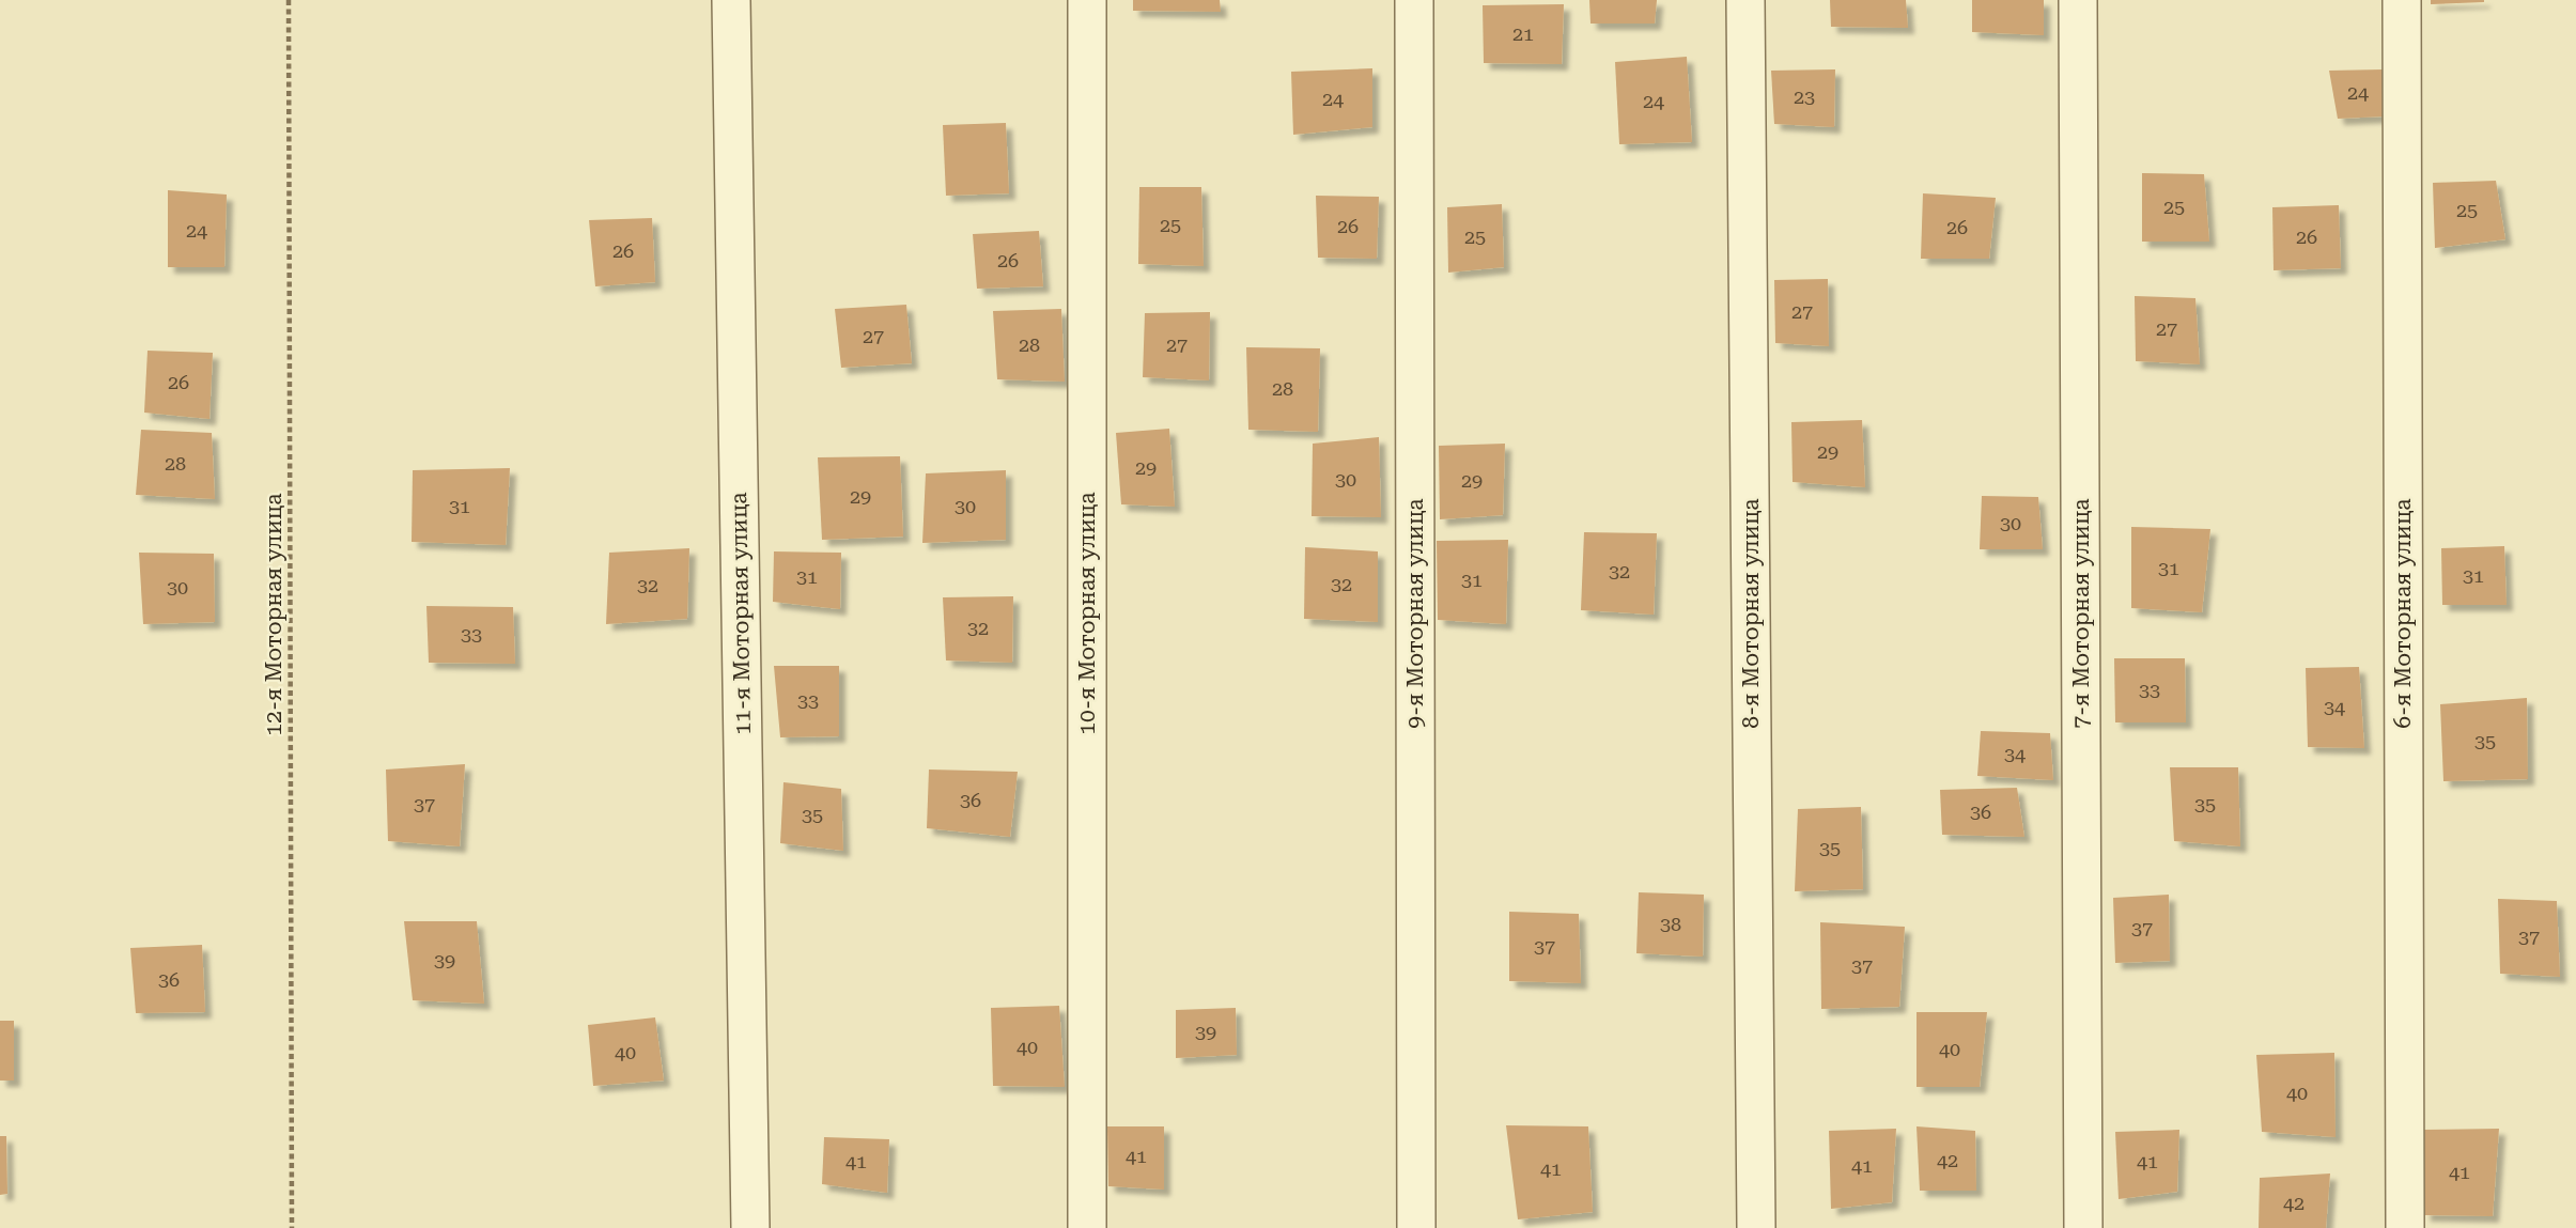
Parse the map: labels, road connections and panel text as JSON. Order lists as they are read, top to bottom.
{
  "streets": {
    "street": [
      "11-я Моторная улица",
      "10-я Моторная улица",
      "9-я Моторная улица",
      "8-я Моторная улица",
      "7-я Моторная улица",
      "6-я Моторная улица"
    ],
    "path": ["12-я Моторная улица"]
  },
  "house_numbers": [
    "21",
    "24",
    "23",
    "24",
    "24",
    "25",
    "25",
    "25",
    "26",
    "26",
    "24",
    "25",
    "26",
    "26",
    "26",
    "27",
    "27",
    "27",
    "28",
    "27",
    "26",
    "28",
    "29",
    "28",
    "29",
    "30",
    "29",
    "29",
    "31",
    "30",
    "30",
    "31",
    "32",
    "31",
    "31",
    "31",
    "32",
    "32",
    "30",
    "32",
    "33",
    "33",
    "33",
    "34",
    "35",
    "34",
    "36",
    "37",
    "35",
    "36",
    "35",
    "35",
    "38",
    "37",
    "37",
    "37",
    "39",
    "37",
    "36",
    "39",
    "40",
    "40",
    "40",
    "40",
    "41",
    "42",
    "41",
    "41",
    "41",
    "41",
    "41",
    "42"
  ]
}
